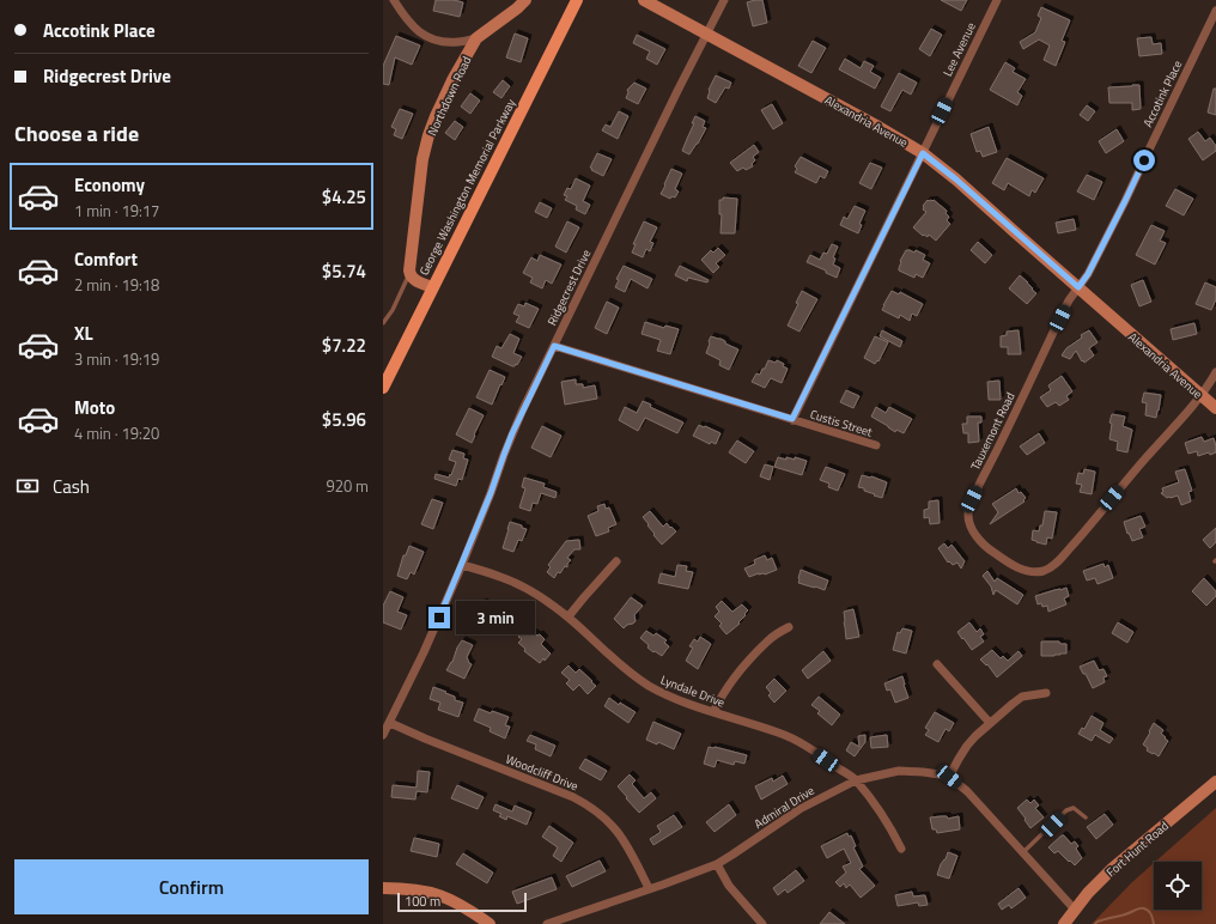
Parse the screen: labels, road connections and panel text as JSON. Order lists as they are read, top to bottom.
{
  "streets": {
    "main road": ["George Washington Memorial Parkway"],
    "street": [
      "Lee Avenue",
      "Accotink Place",
      "Northdown Road",
      "Alexandria Avenue",
      "Ridgecrest Drive",
      "Custis Street",
      "Tauxemont Road",
      "Lyndale Drive",
      "Woodcliff Drive",
      "Admiral Drive",
      "Fort Hunt Road"
    ]
  },
  "crossings": [
    ["Lee Avenue", "Alexandria Avenue"],
    ["Lee Avenue", "Custis Street"],
    ["Accotink Place", "Alexandria Avenue"],
    ["Accotink Place", "Tauxemont Road"],
    ["Alexandria Avenue", "Ridgecrest Drive"],
    ["Alexandria Avenue", "Tauxemont Road"],
    ["Ridgecrest Drive", "Custis Street"],
    ["Ridgecrest Drive", "Lyndale Drive"],
    ["Ridgecrest Drive", "Woodcliff Drive"],
    ["Lyndale Drive", "Admiral Drive"],
    ["Woodcliff Drive", "Admiral Drive"],
    ["Admiral Drive", "Fort Hunt Road"]
  ],
  "scale_bar": "100 m",
  "page": {
    "banner": ["Accotink Place", "Ridgecrest Drive"],
    "heading": "Choose a ride",
    "list": [
      {
        "name": "Economy",
        "note": "1 min · 19:17",
        "value": "$4.25"
      },
      {
        "name": "Comfort",
        "note": "2 min · 19:18",
        "value": "$5.74"
      },
      {
        "name": "XL",
        "note": "3 min · 19:19",
        "value": "$7.22"
      },
      {
        "name": "Moto",
        "note": "4 min · 19:20",
        "value": "$5.96"
      }
    ],
    "pay": ["Cash", "920 m"],
    "bubble": "3 min",
    "buttons": "Confirm",
    "scale": "100 m"
  }
}
